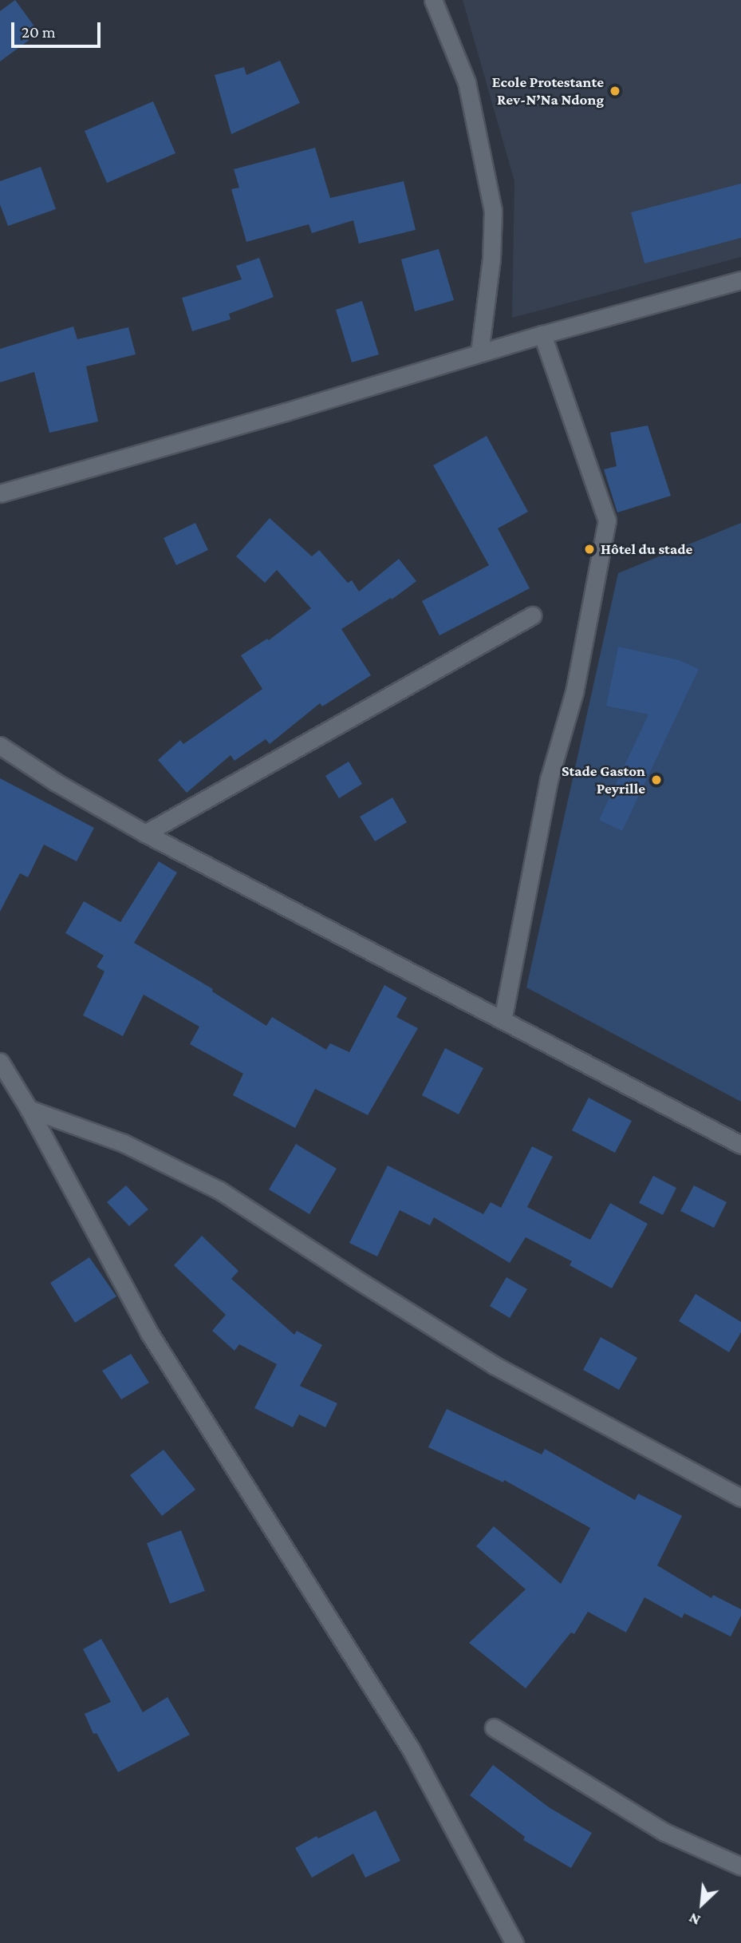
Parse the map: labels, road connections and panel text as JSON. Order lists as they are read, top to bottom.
{
  "places": ["Ecole Protestante Rev-N’Na Ndong", "Hôtel du stade", "Stade Gaston Peyrille"],
  "scale_bar": "20 m",
  "north": "bottom left"
}
